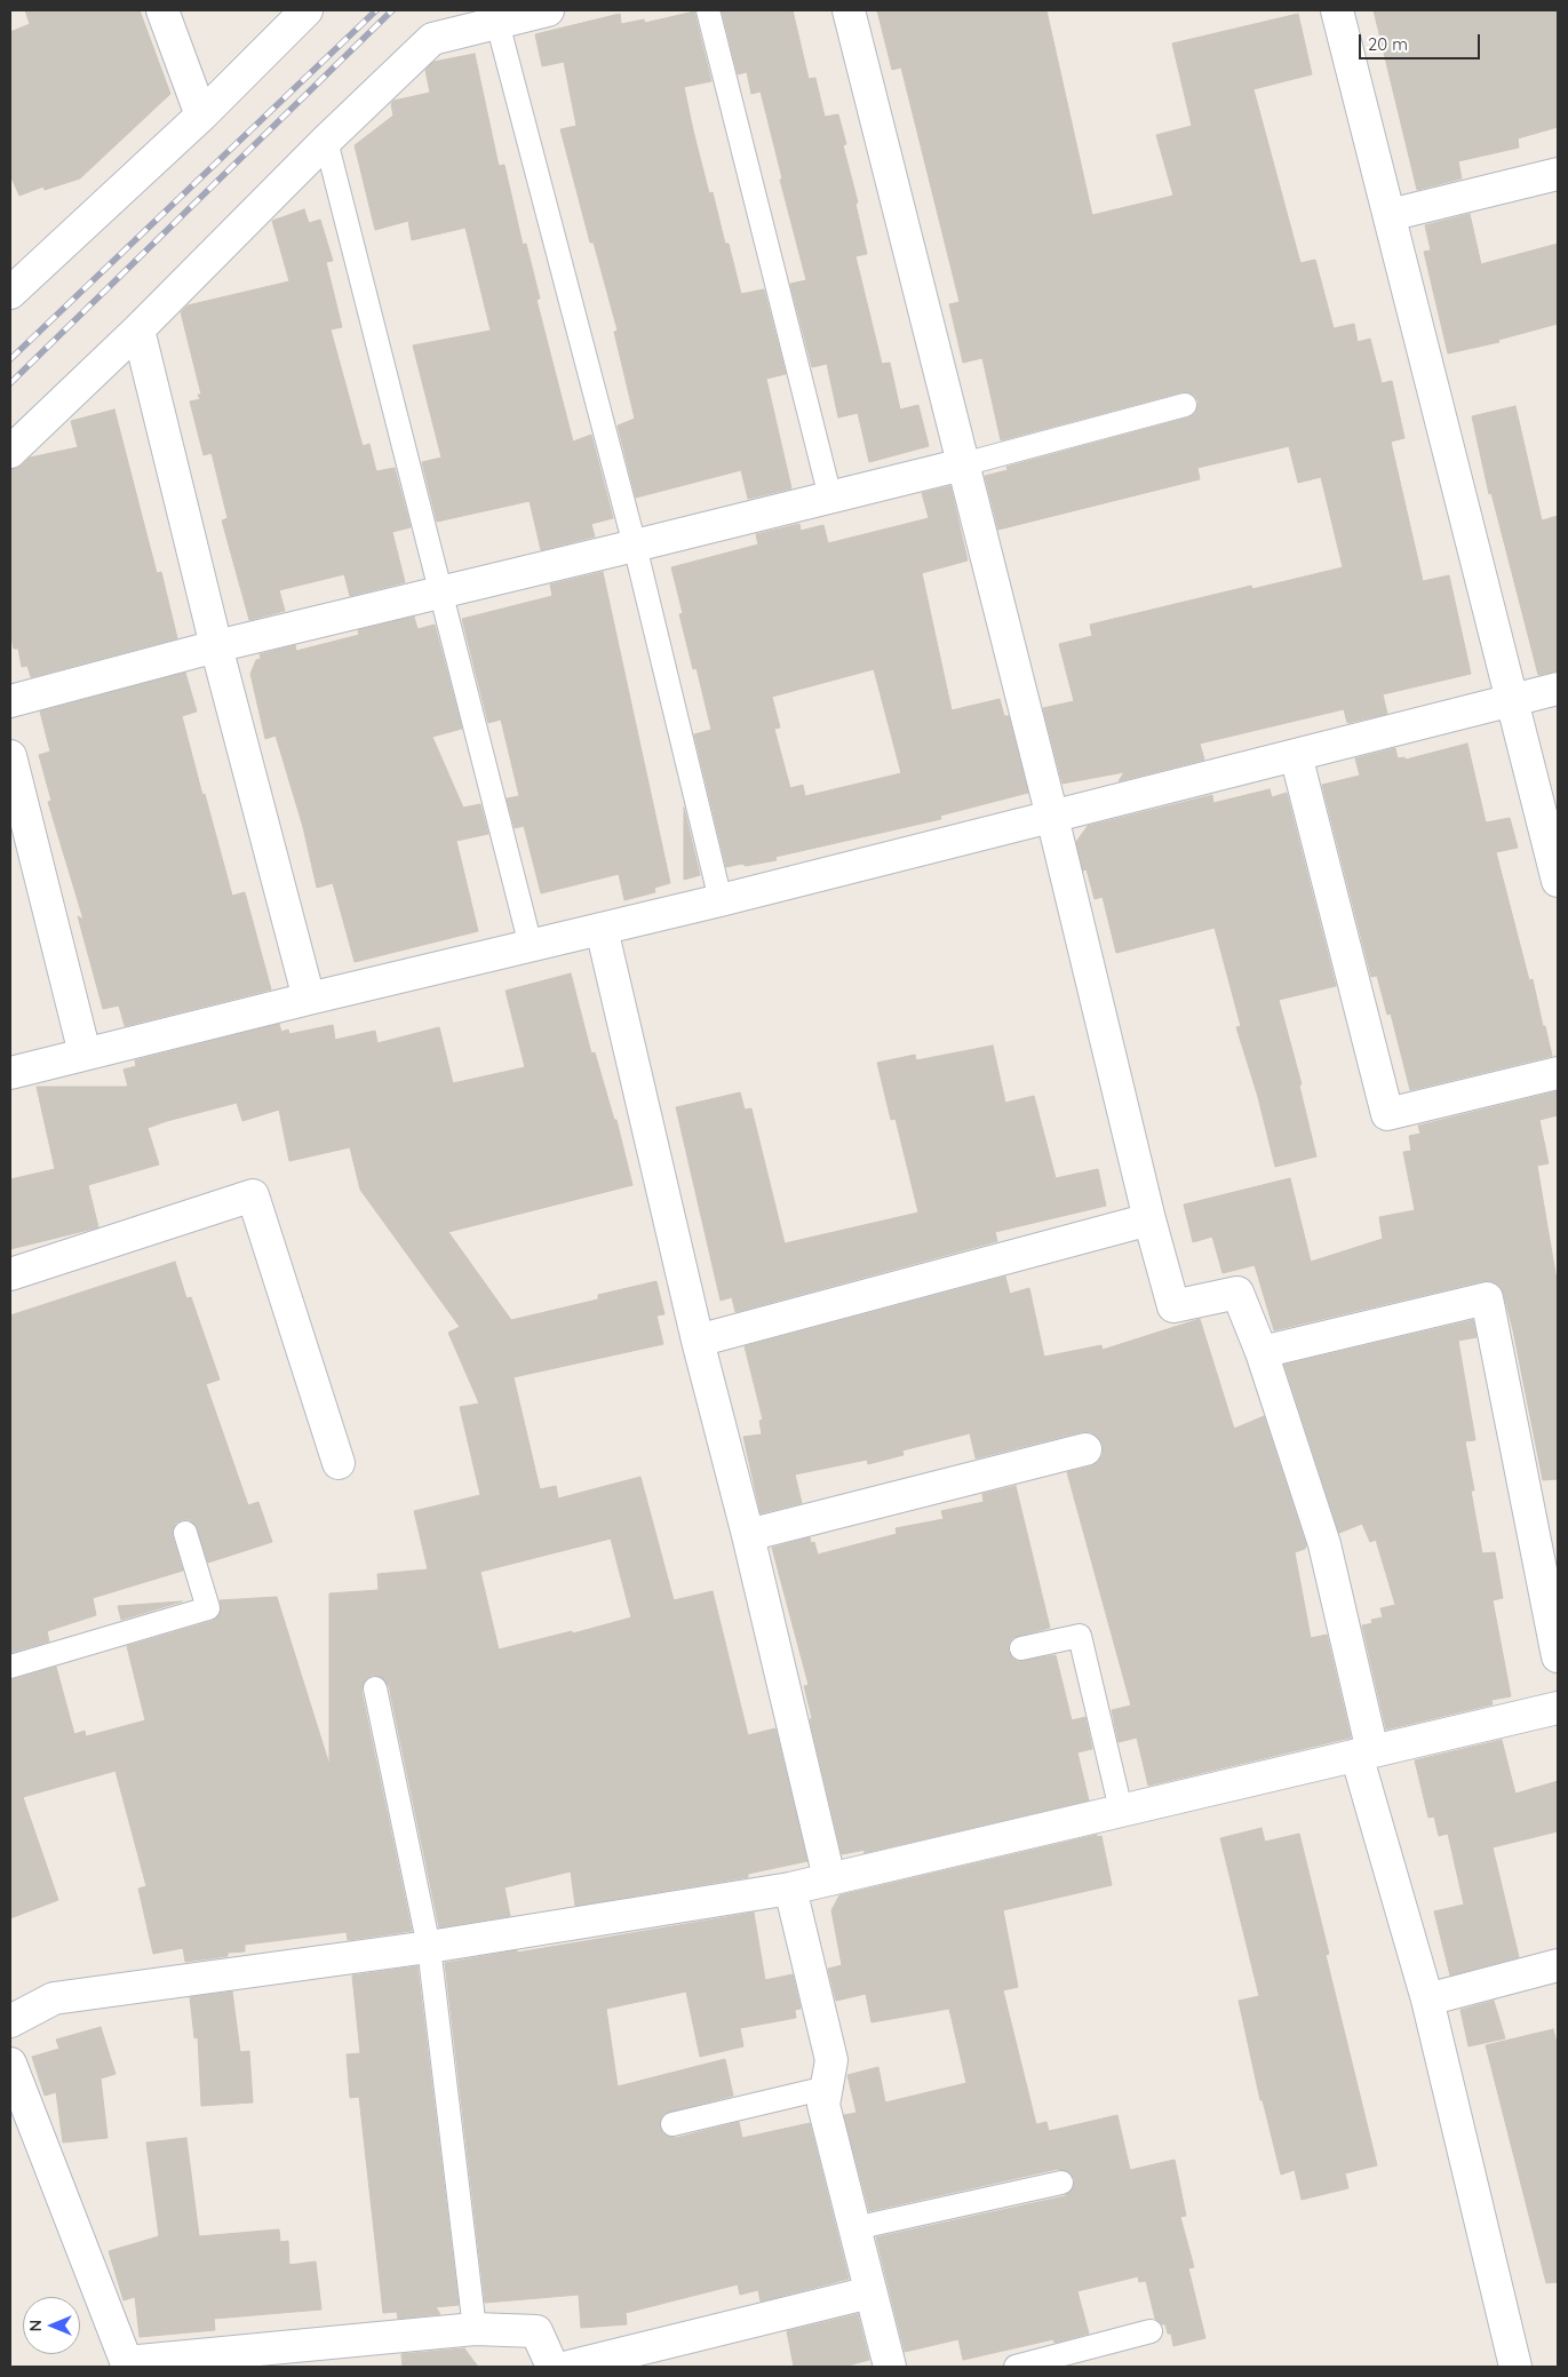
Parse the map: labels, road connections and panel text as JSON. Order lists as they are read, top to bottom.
{
  "scale_bar": "20 m",
  "north": "left"
}
